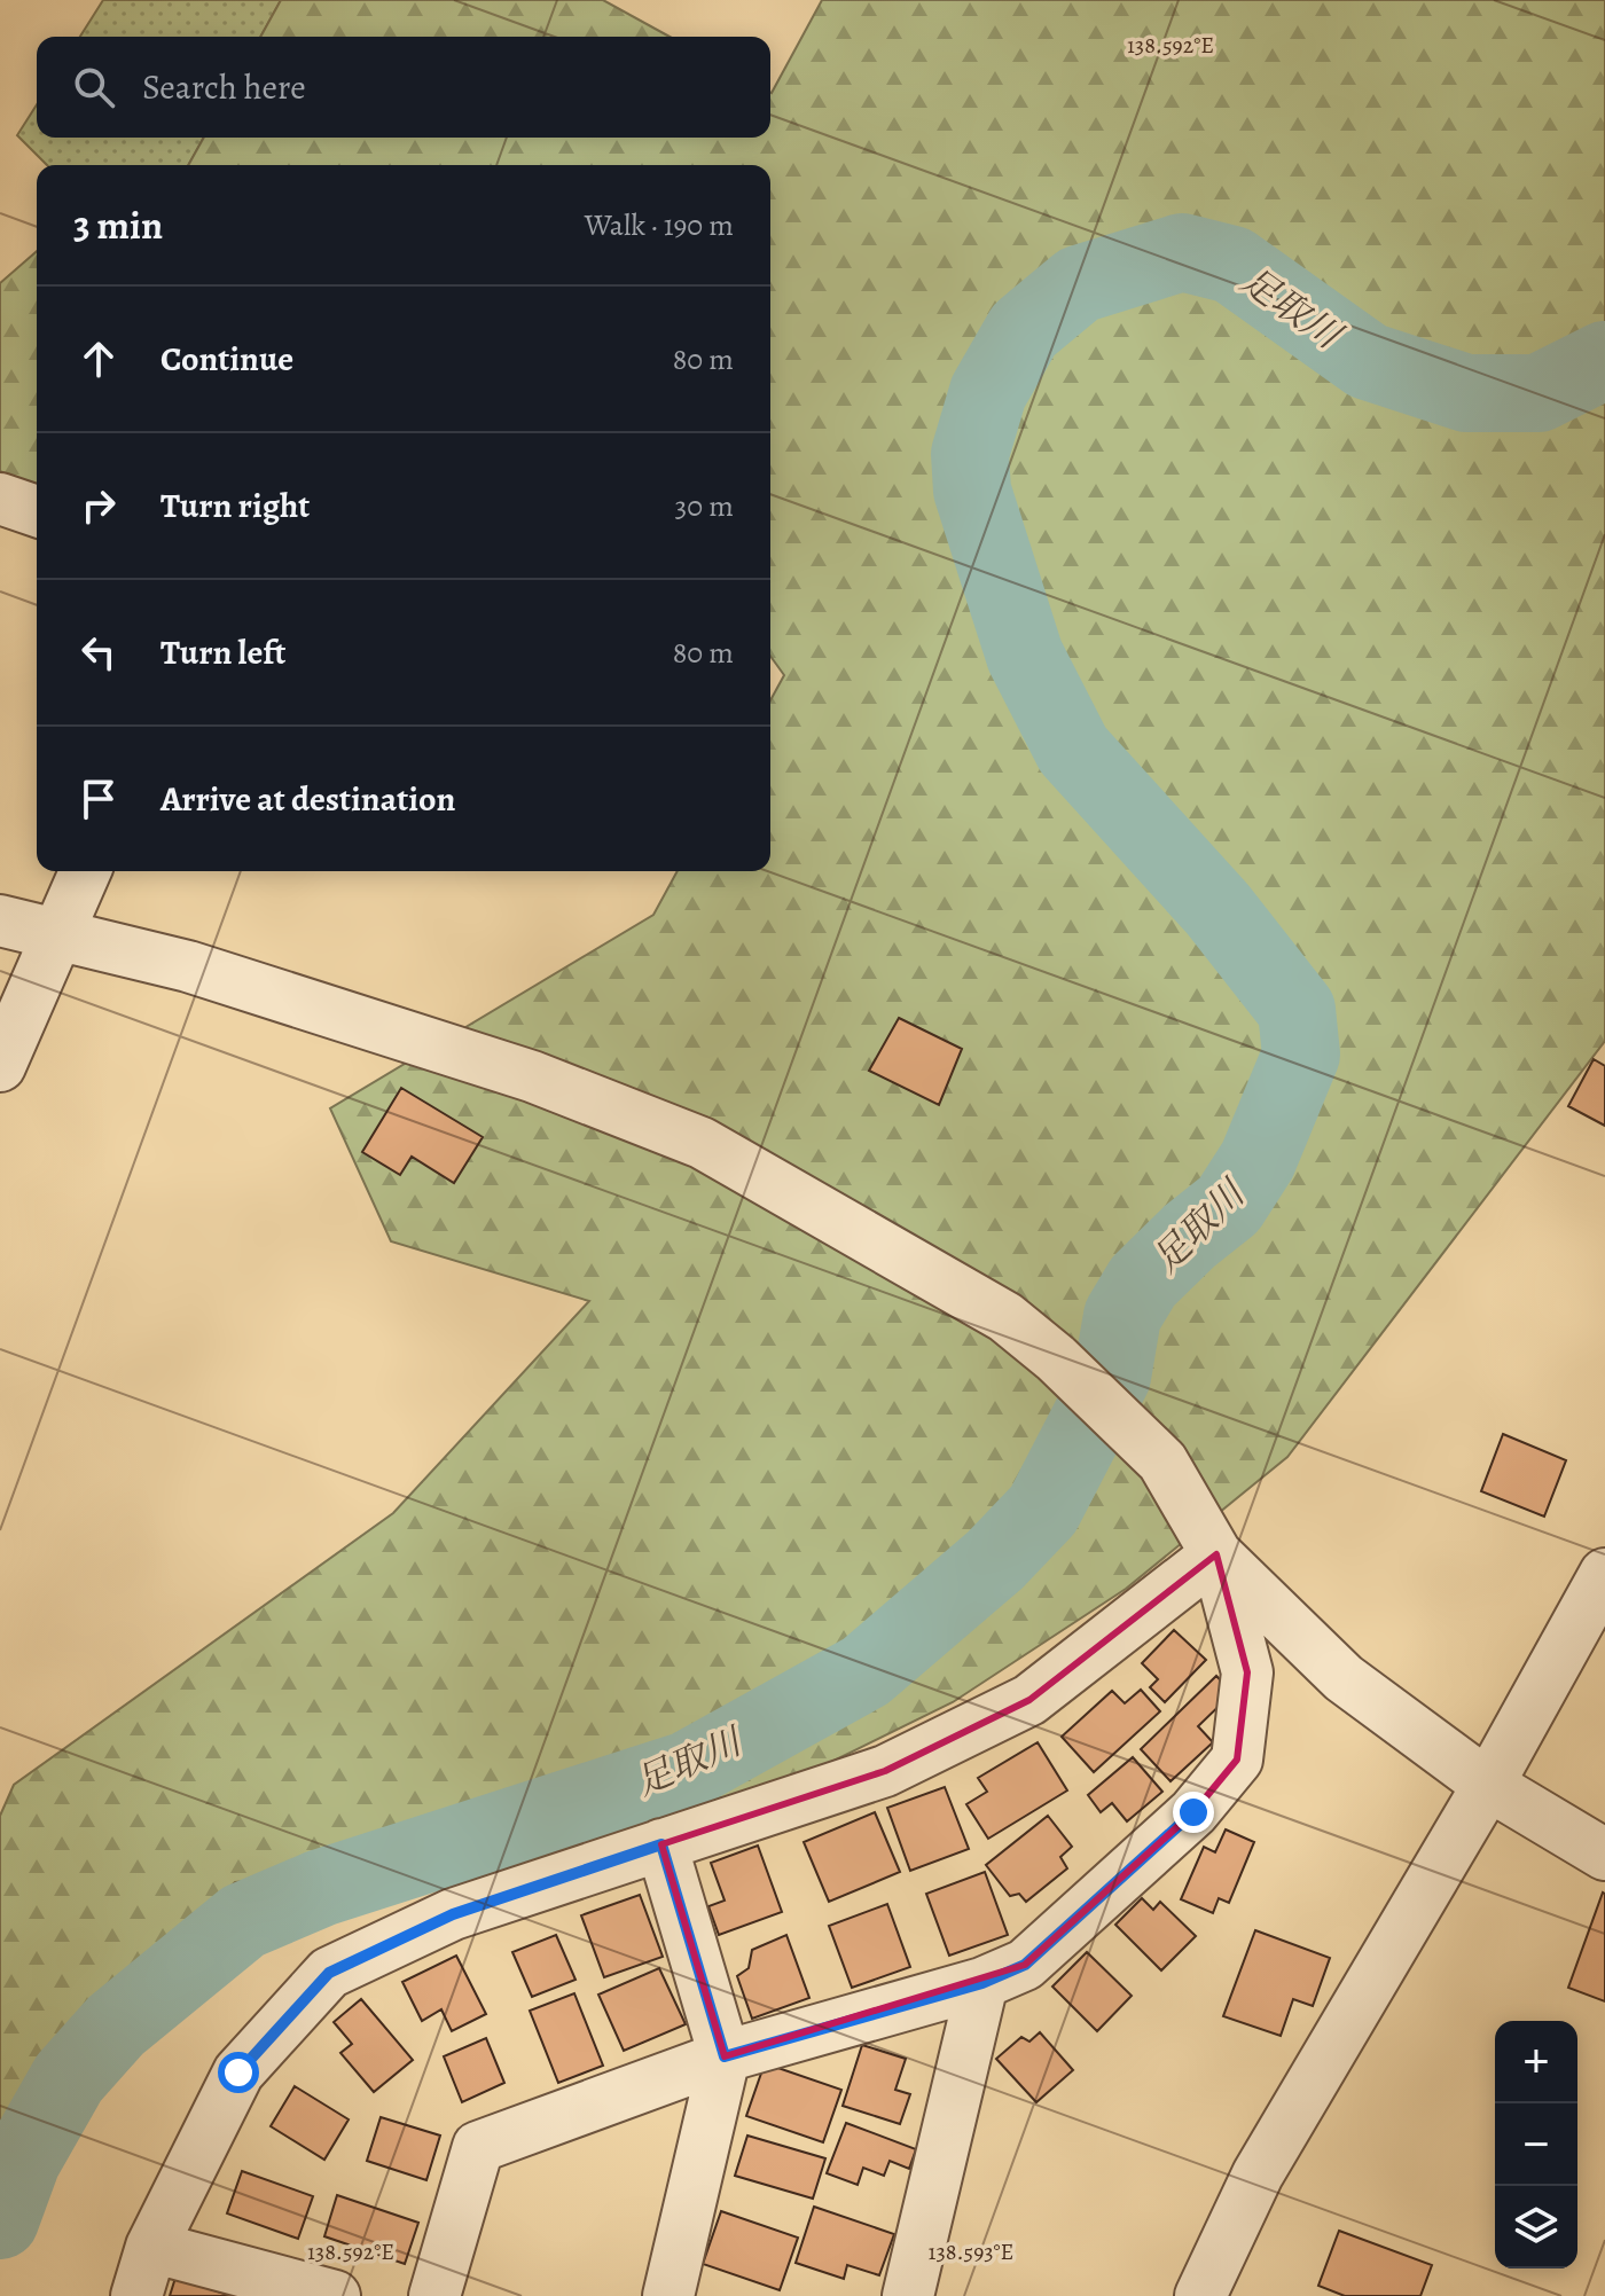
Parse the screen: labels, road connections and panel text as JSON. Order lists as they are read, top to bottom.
{
  "water": ["足取川"],
  "page": {
    "search": "Search here",
    "heading": ["3 min", "Walk · 190 m"],
    "list": [
      ["Continue", "80 m"],
      ["Turn right", "30 m"],
      ["Turn left", "80 m"],
      "Arrive at destination"
    ],
    "map_buttons": ["+", "−"]
  },
  "coordinates": ["138.592°E", "138.593°E"]
}
